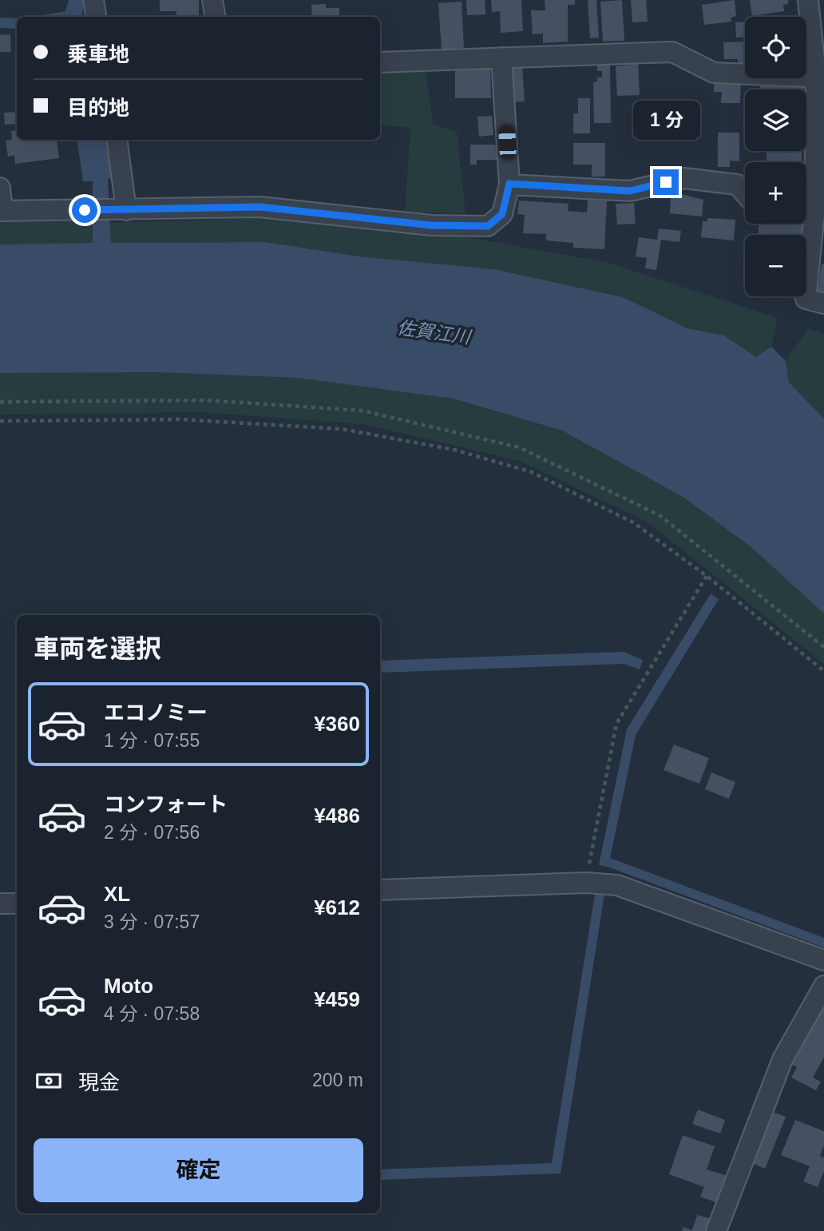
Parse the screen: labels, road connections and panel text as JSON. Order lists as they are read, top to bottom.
{
  "water": ["佐賀江川"],
  "page": {
    "map_buttons": ["+", "−"],
    "banner": ["乗車地", "目的地"],
    "bubble": "1 分",
    "heading": "車両を選択",
    "list": [
      {
        "name": "エコノミー",
        "note": "1 分 · 07:55",
        "value": "¥360"
      },
      {
        "name": "コンフォート",
        "note": "2 分 · 07:56",
        "value": "¥486"
      },
      {
        "name": "XL",
        "note": "3 分 · 07:57",
        "value": "¥612"
      },
      {
        "name": "Moto",
        "note": "4 分 · 07:58",
        "value": "¥459"
      }
    ],
    "pay": ["現金", "200 m"],
    "buttons": "確定"
  }
}
